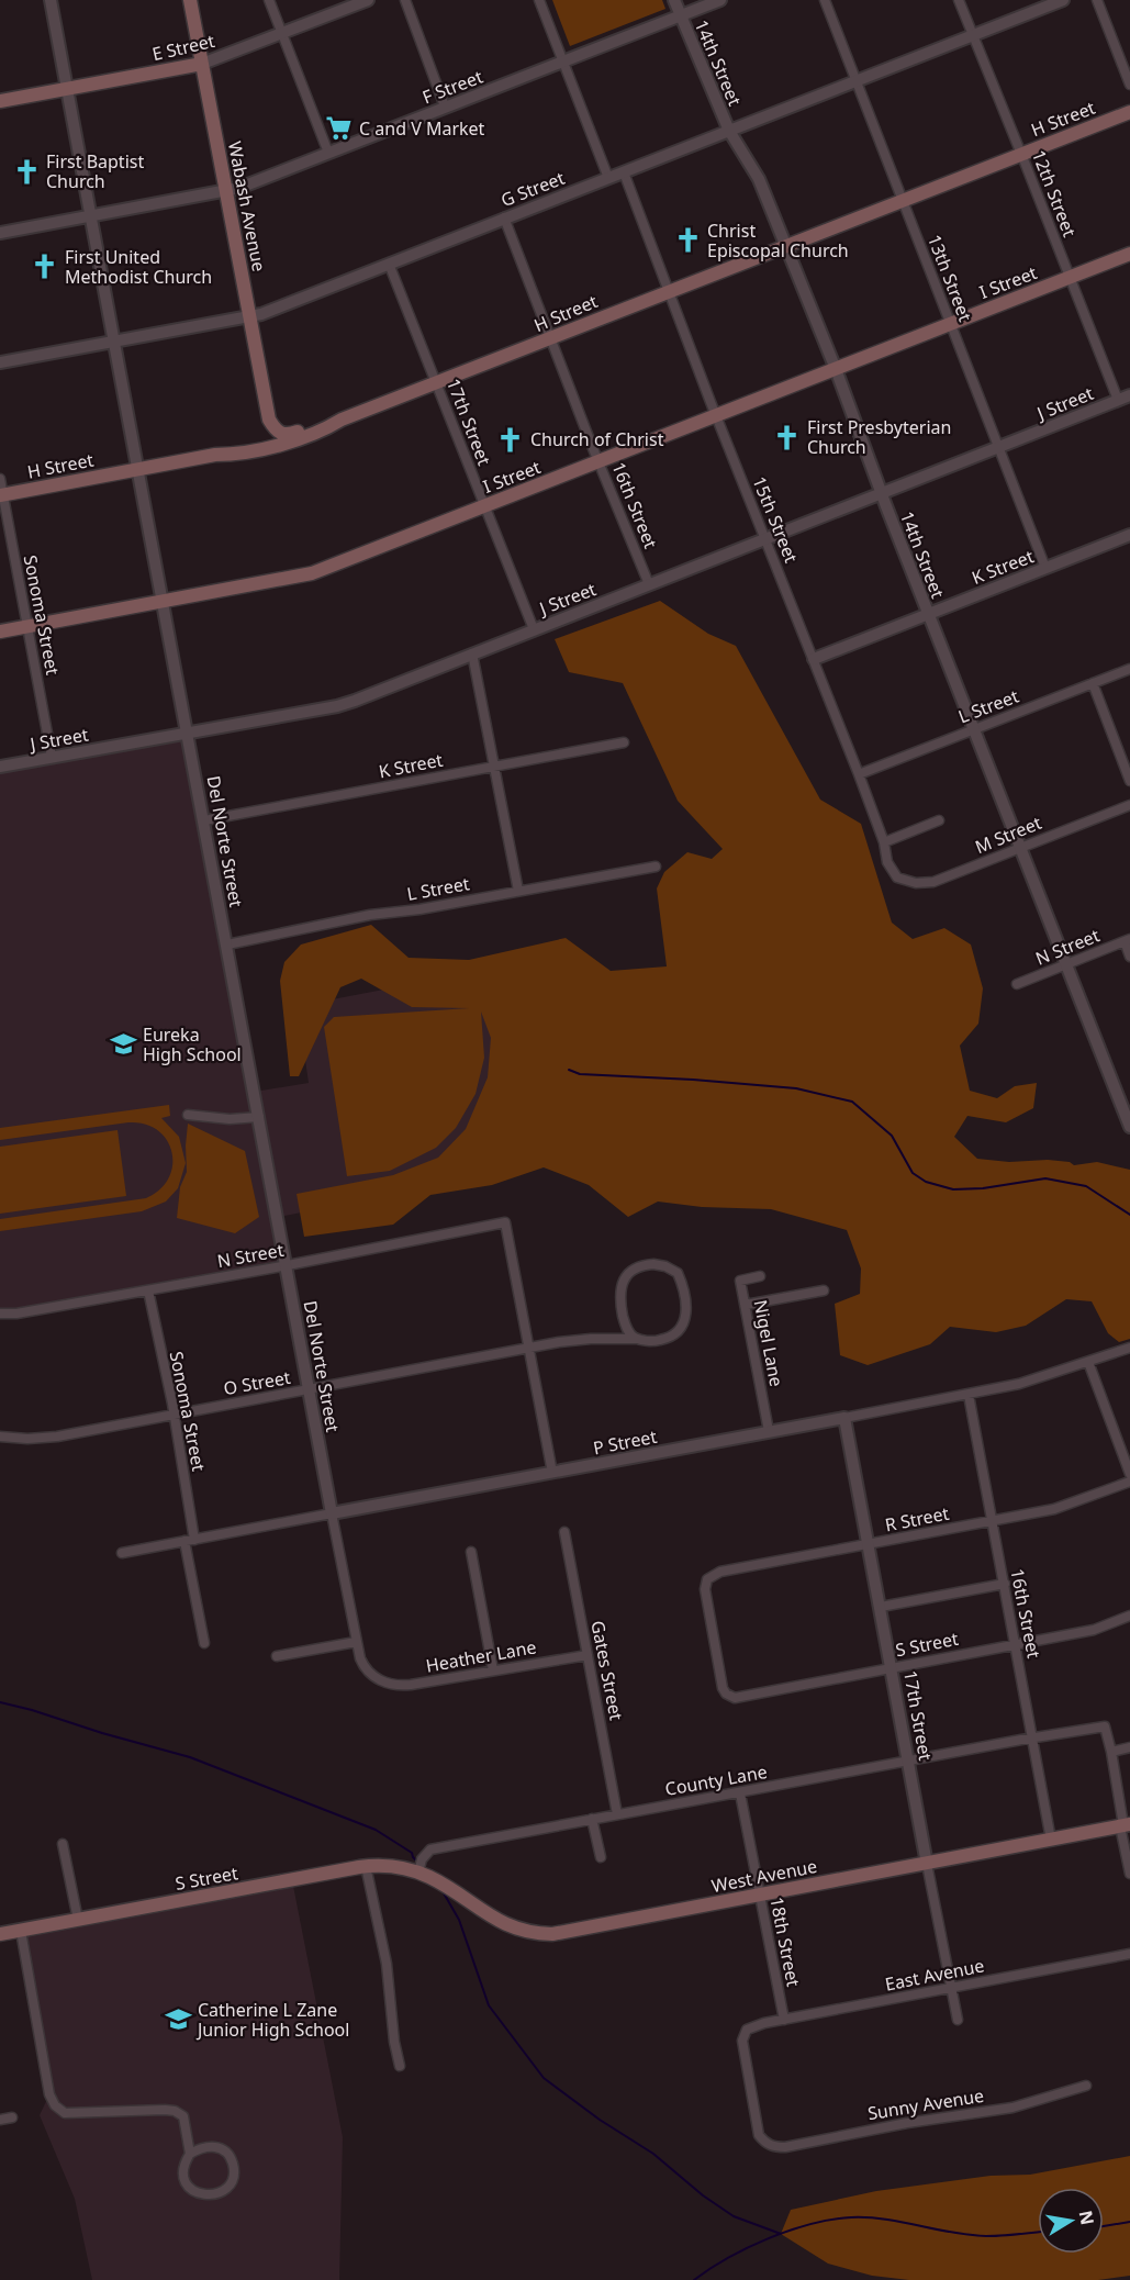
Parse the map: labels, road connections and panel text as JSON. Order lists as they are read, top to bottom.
{
  "streets": {
    "main road": [
      "E Street",
      "H Street",
      "Wabash Avenue",
      "I Street",
      "S Street",
      "West Avenue"
    ],
    "street": [
      "14th Street",
      "F Street",
      "G Street",
      "12th Street",
      "13th Street",
      "J Street",
      "17th Street",
      "16th Street",
      "15th Street",
      "K Street",
      "Sonoma Street",
      "L Street",
      "M Street",
      "Del Norte Street",
      "N Street",
      "Nigel Lane",
      "O Street",
      "P Street",
      "R Street",
      "Heather Lane",
      "Gates Street",
      "County Lane",
      "18th Street",
      "East Avenue",
      "Sunny Avenue"
    ]
  },
  "crossings": [
    ["E Street", "Wabash Avenue"],
    ["E Street", "Del Norte Street"],
    ["14th Street", "F Street"],
    ["14th Street", "H Street"],
    ["14th Street", "G Street"],
    ["14th Street", "I Street"],
    ["14th Street", "J Street"],
    ["14th Street", "K Street"],
    ["14th Street", "L Street"],
    ["14th Street", "M Street"],
    ["14th Street", "N Street"],
    ["F Street", "Wabash Avenue"],
    ["F Street", "Del Norte Street"],
    ["H Street", "12th Street"],
    ["H Street", "Wabash Avenue"],
    ["H Street", "13th Street"],
    ["H Street", "17th Street"],
    ["H Street", "16th Street"],
    ["H Street", "15th Street"],
    ["H Street", "Sonoma Street"],
    ["H Street", "Del Norte Street"],
    ["G Street", "12th Street"],
    ["G Street", "Wabash Avenue"],
    ["G Street", "13th Street"],
    ["G Street", "17th Street"],
    ["G Street", "16th Street"],
    ["G Street", "15th Street"],
    ["G Street", "Del Norte Street"],
    ["12th Street", "I Street"],
    ["12th Street", "J Street"],
    ["13th Street", "I Street"],
    ["13th Street", "J Street"],
    ["13th Street", "K Street"],
    ["I Street", "17th Street"],
    ["I Street", "16th Street"],
    ["I Street", "15th Street"],
    ["I Street", "Sonoma Street"],
    ["I Street", "Del Norte Street"],
    ["J Street", "17th Street"],
    ["J Street", "16th Street"],
    ["J Street", "15th Street"],
    ["J Street", "Sonoma Street"],
    ["J Street", "Del Norte Street"],
    ["17th Street", "P Street"],
    ["17th Street", "R Street"],
    ["17th Street", "S Street"],
    ["17th Street", "County Lane"],
    ["17th Street", "West Avenue"],
    ["17th Street", "East Avenue"],
    ["16th Street", "P Street"],
    ["16th Street", "R Street"],
    ["16th Street", "S Street"],
    ["16th Street", "County Lane"],
    ["16th Street", "West Avenue"],
    ["15th Street", "K Street"],
    ["15th Street", "L Street"],
    ["15th Street", "M Street"],
    ["K Street", "Del Norte Street"],
    ["Sonoma Street", "N Street"],
    ["Sonoma Street", "O Street"],
    ["Sonoma Street", "P Street"],
    ["L Street", "Del Norte Street"],
    ["Del Norte Street", "N Street"],
    ["Del Norte Street", "O Street"],
    ["Del Norte Street", "P Street"],
    ["Del Norte Street", "Heather Lane"],
    ["N Street", "O Street"],
    ["Nigel Lane", "P Street"],
    ["R Street", "S Street"],
    ["S Street", "County Lane"],
    ["S Street", "West Avenue"],
    ["Heather Lane", "Gates Street"],
    ["Gates Street", "County Lane"],
    ["County Lane", "West Avenue"],
    ["County Lane", "18th Street"],
    ["West Avenue", "18th Street"],
    ["18th Street", "East Avenue"],
    ["East Avenue", "Sunny Avenue"]
  ],
  "places": {
    "supermarket": ["C and V Market"],
    "church": [
      "First Baptist Church",
      "Christ Episcopal Church",
      "First United Methodist Church",
      "First Presbyterian Church",
      "Church of Christ"
    ],
    "school or university": ["Eureka High School", "Catherine L Zane Junior High School"]
  },
  "north": "right"
}
